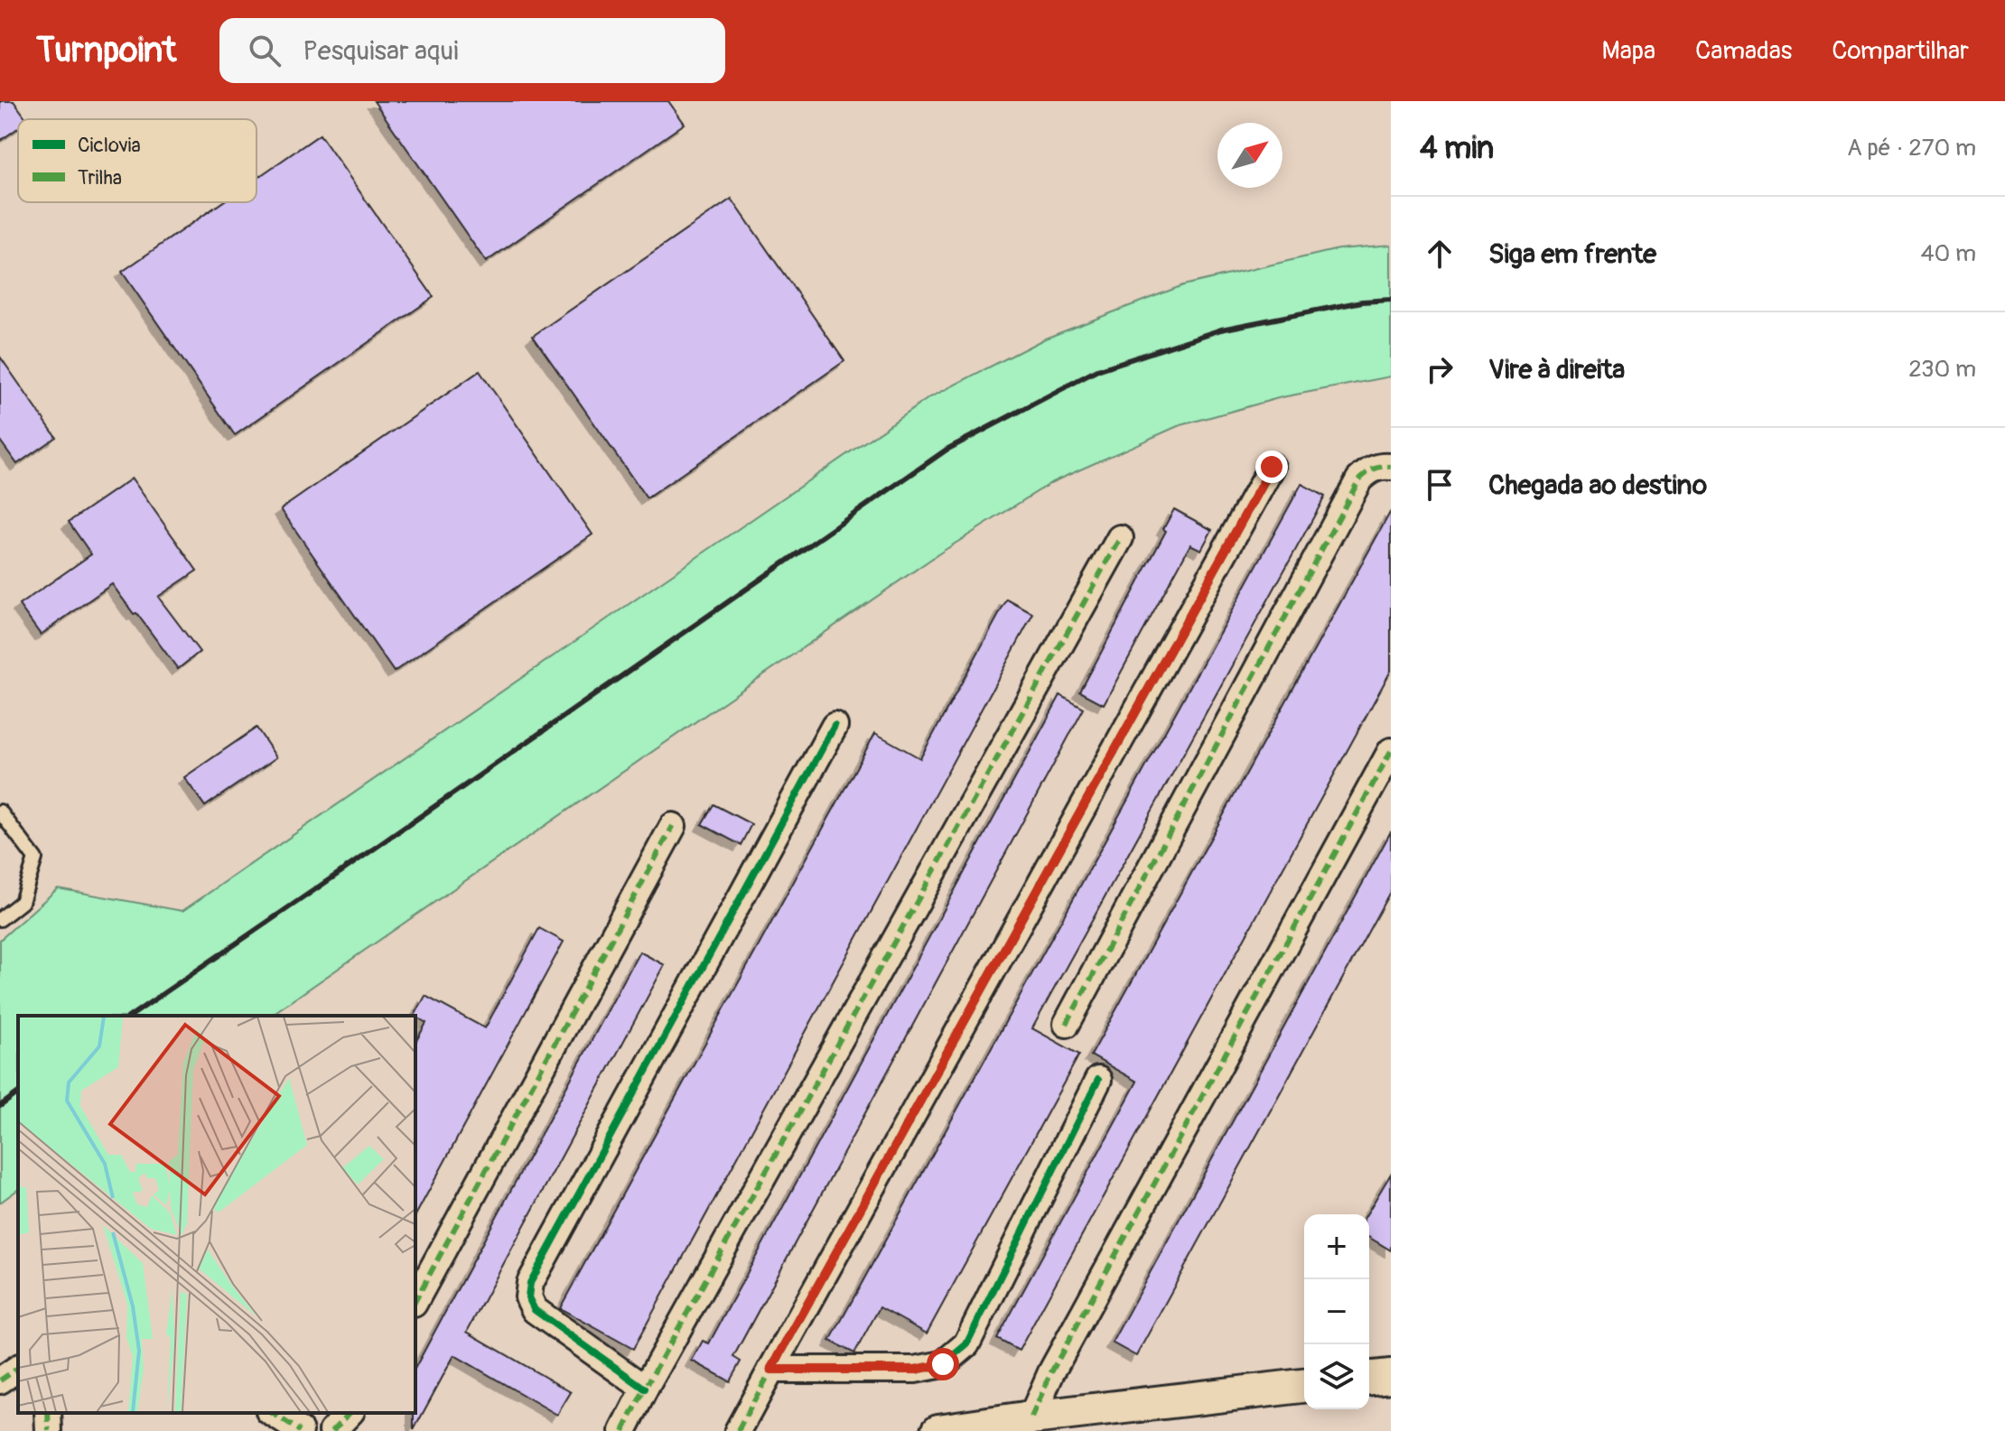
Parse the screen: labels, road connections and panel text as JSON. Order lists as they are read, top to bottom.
{
  "legend": ["Ciclovia", "Trilha"],
  "north": "top right",
  "page": {
    "header": "Turnpoint",
    "search": "Pesquisar aqui",
    "nav": ["Mapa", "Camadas", "Compartilhar"],
    "heading": ["4 min", "A pé · 270 m"],
    "list": [
      ["Siga em frente", "40 m"],
      ["Vire à direita", "230 m"],
      "Chegada ao destino"
    ],
    "map_buttons": ["+", "−"]
  }
}
